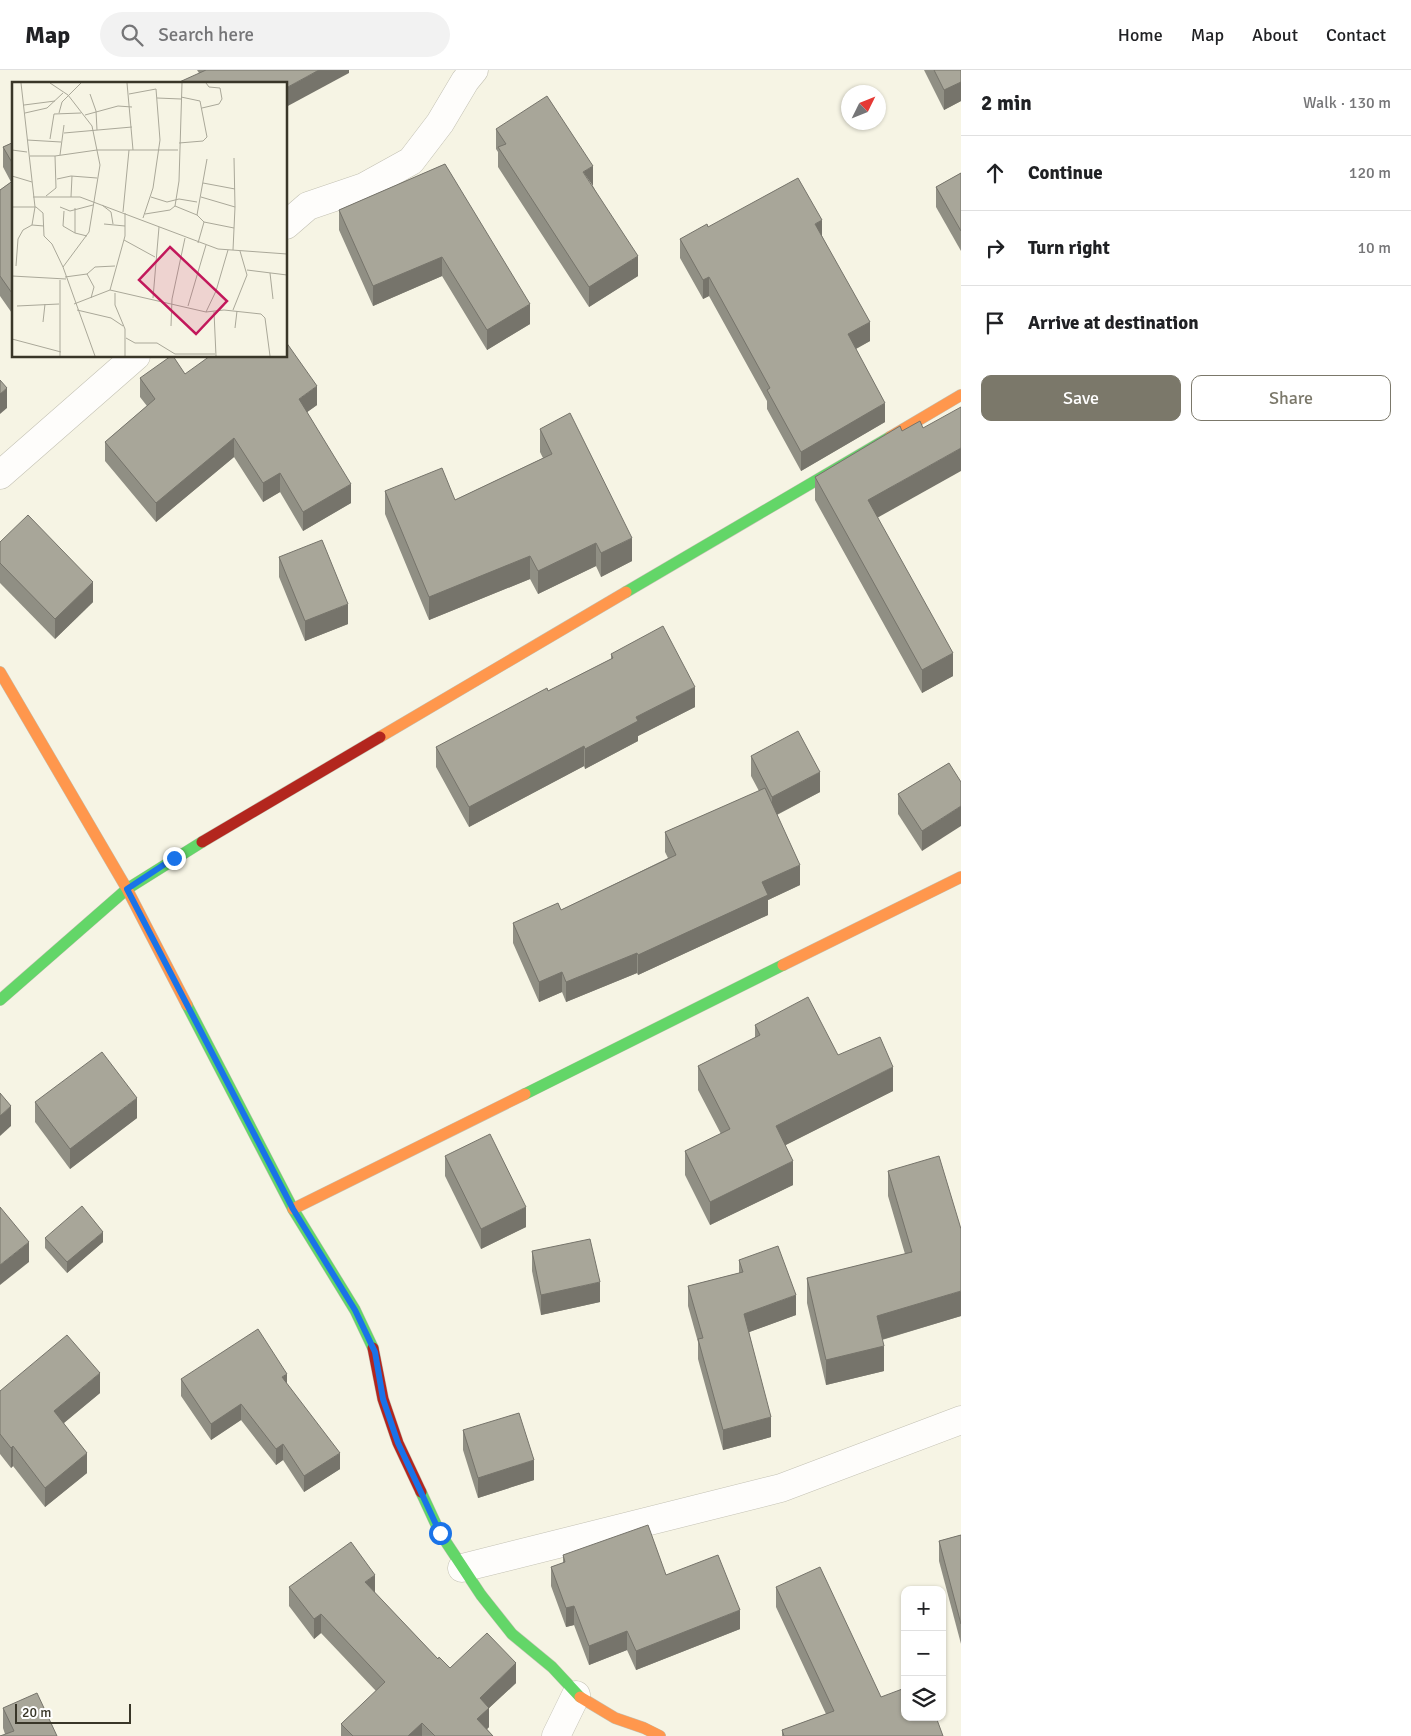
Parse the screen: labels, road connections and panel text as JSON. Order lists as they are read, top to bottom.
{
  "scale_bar": "20 m",
  "north": "top right",
  "page": {
    "header": "Map",
    "search": "Search here",
    "nav": [
      "Home",
      "Map",
      "About",
      "Contact"
    ],
    "heading": ["2 min", "Walk · 130 m"],
    "list": [
      ["Continue", "120 m"],
      ["Turn right", "10 m"],
      "Arrive at destination"
    ],
    "buttons": ["Save", "Share"],
    "map_buttons": ["+", "−"],
    "scale": "20 m"
  }
}
